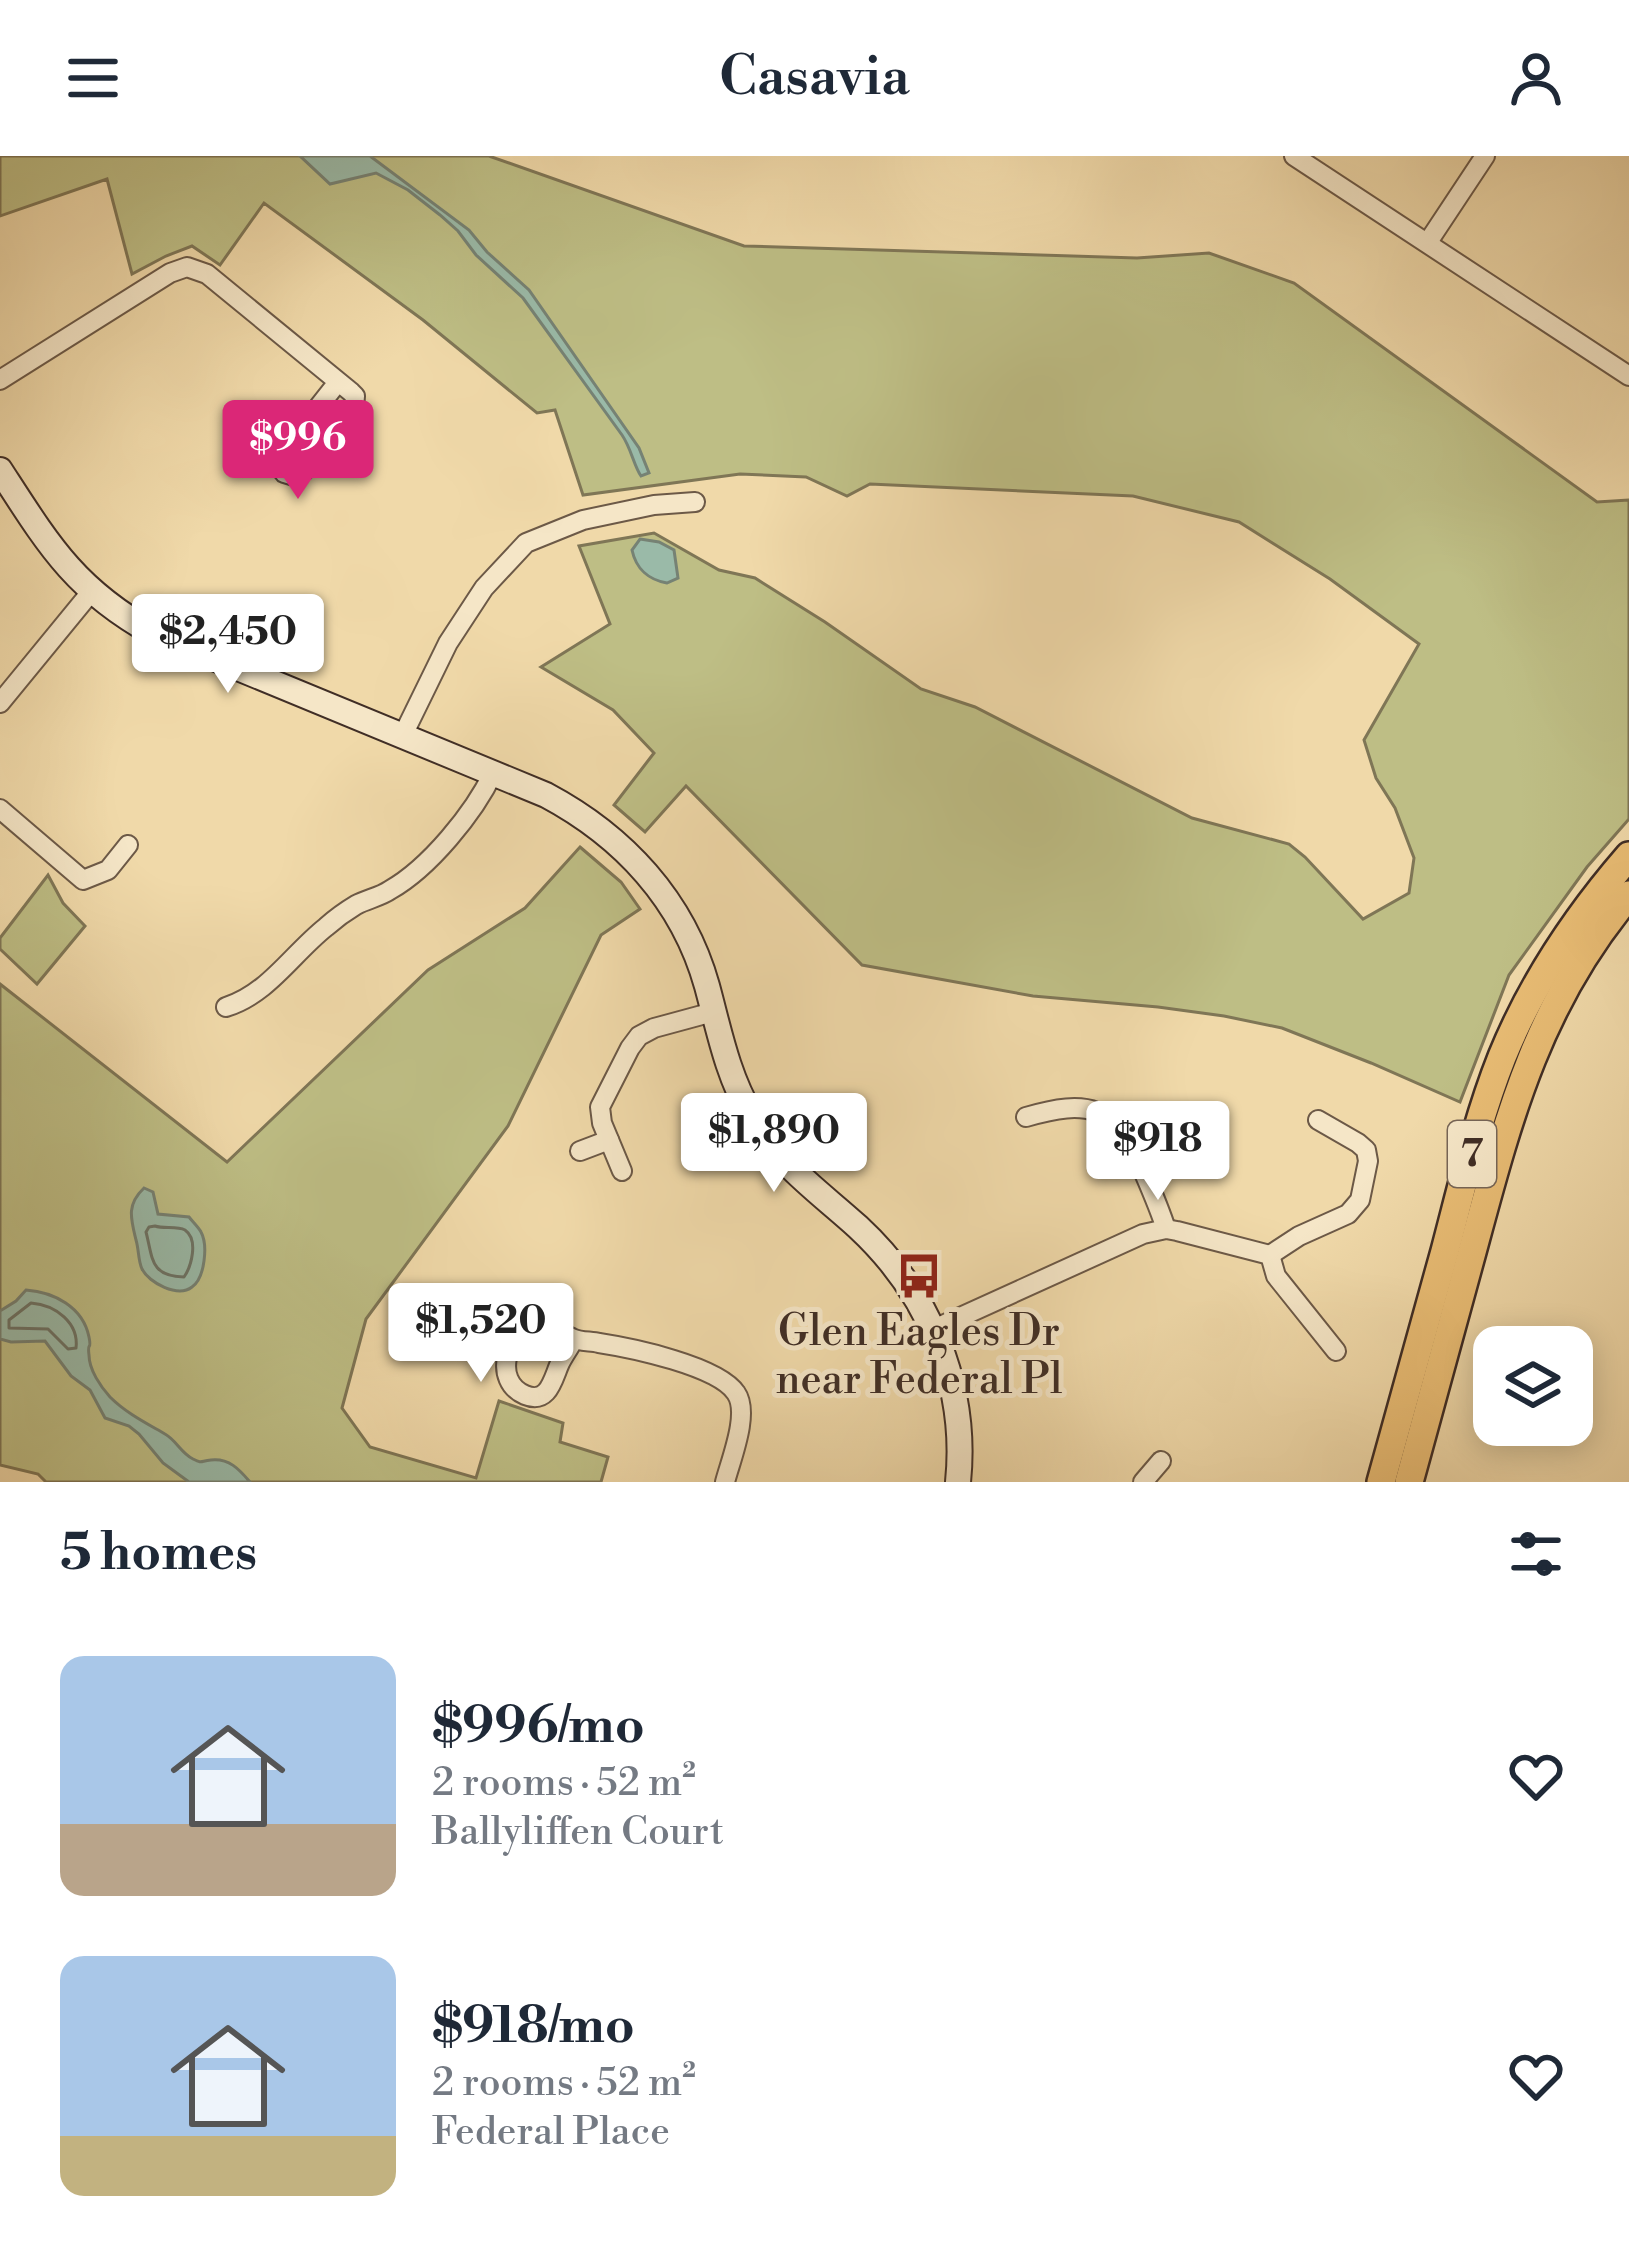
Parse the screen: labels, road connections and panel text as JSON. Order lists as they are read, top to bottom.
{
  "streets": {
    "main road": ["7"]
  },
  "places": {
    "bus stop": ["Glen Eagles Dr near Federal Pl"]
  },
  "page": {
    "header": "Casavia",
    "price": [
      "$996",
      "$2,450",
      "$1,890",
      "$918",
      "$1,520"
    ],
    "heading": "5 homes",
    "list": [
      {
        "name": "$996/mo",
        "note": "2 rooms · 52 m² · Ballyliffen Court"
      },
      {
        "name": "$918/mo",
        "note": "2 rooms · 52 m² · Federal Place"
      }
    ]
  }
}
